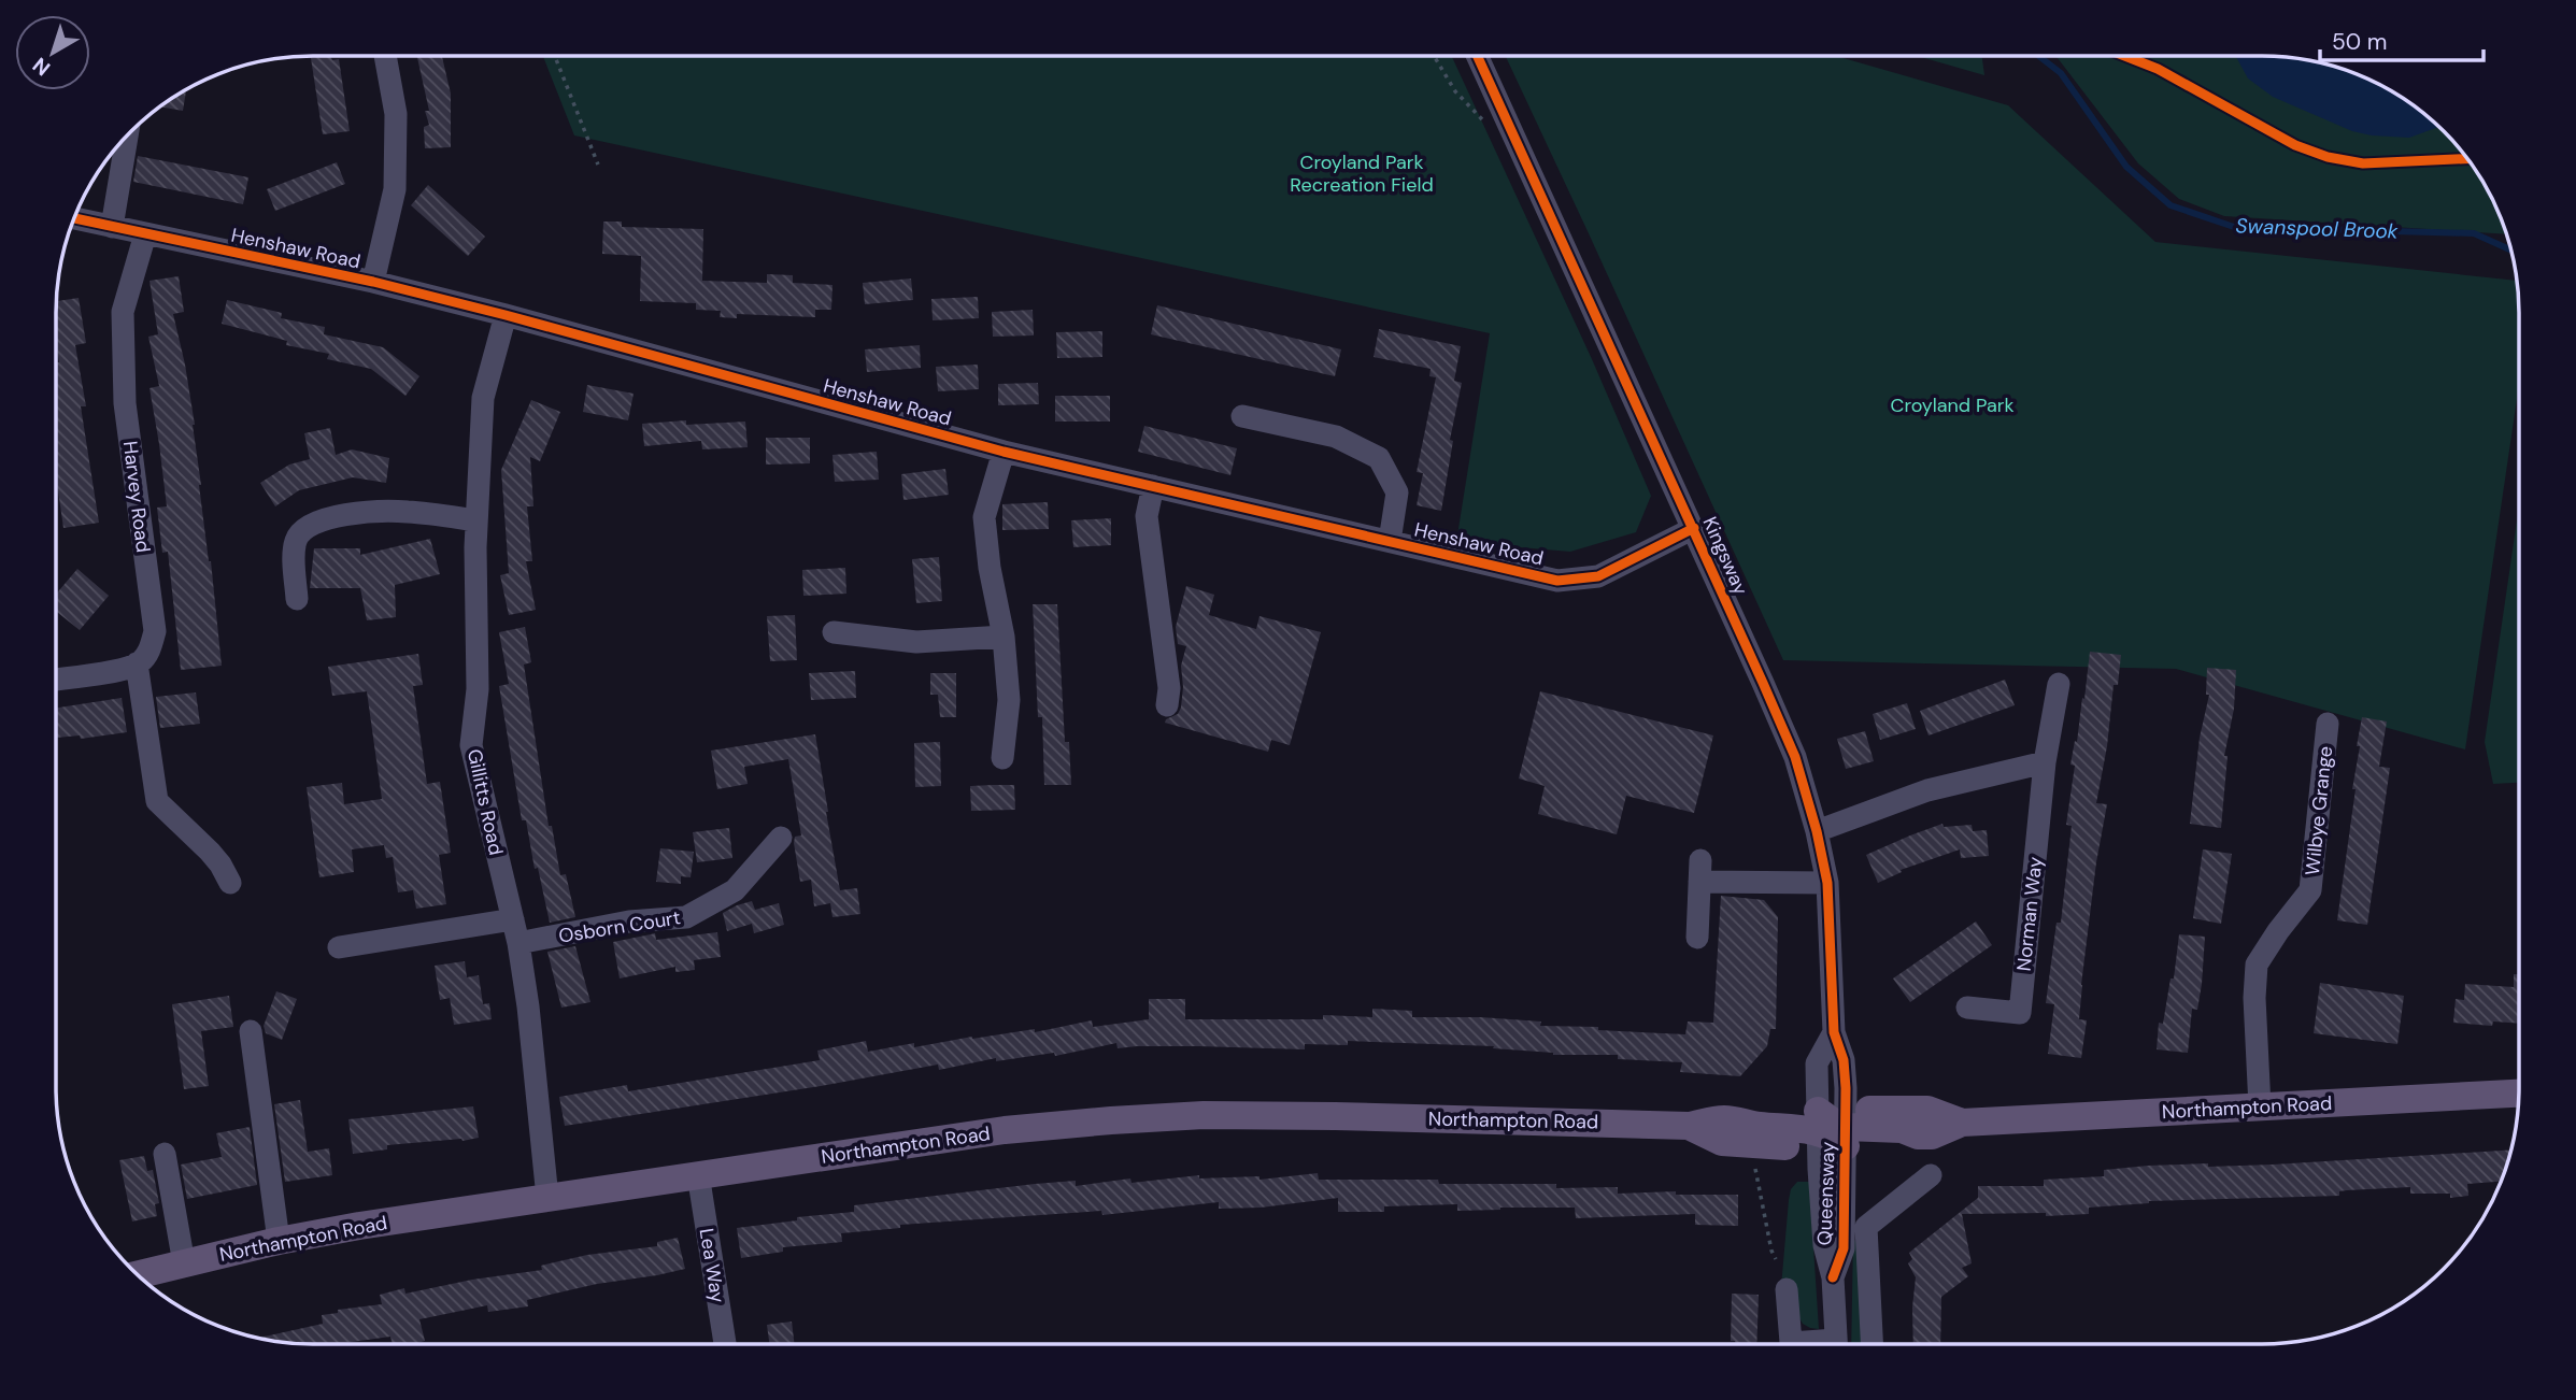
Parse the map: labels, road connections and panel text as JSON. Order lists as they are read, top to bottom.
{
  "streets": {
    "main road": ["Northampton Road"],
    "street": [
      "Henshaw Road",
      "Harvey Road",
      "Kingsway",
      "Gillitts Road",
      "Wilbye Grange",
      "Norman Way",
      "Osborn Court",
      "Queensway",
      "Lea Way"
    ]
  },
  "crossings": [
    ["Henshaw Road", "Harvey Road"],
    ["Henshaw Road", "Kingsway"],
    ["Henshaw Road", "Gillitts Road"],
    ["Kingsway", "Northampton Road"],
    ["Kingsway", "Queensway"],
    ["Gillitts Road", "Osborn Court"],
    ["Gillitts Road", "Northampton Road"],
    ["Wilbye Grange", "Northampton Road"],
    ["Northampton Road", "Queensway"],
    ["Northampton Road", "Lea Way"]
  ],
  "water": ["Swanspool Brook"],
  "parks": ["Croyland Park Recreation Field", "Croyland Park"],
  "scale_bar": "50 m",
  "north": "bottom left"
}
